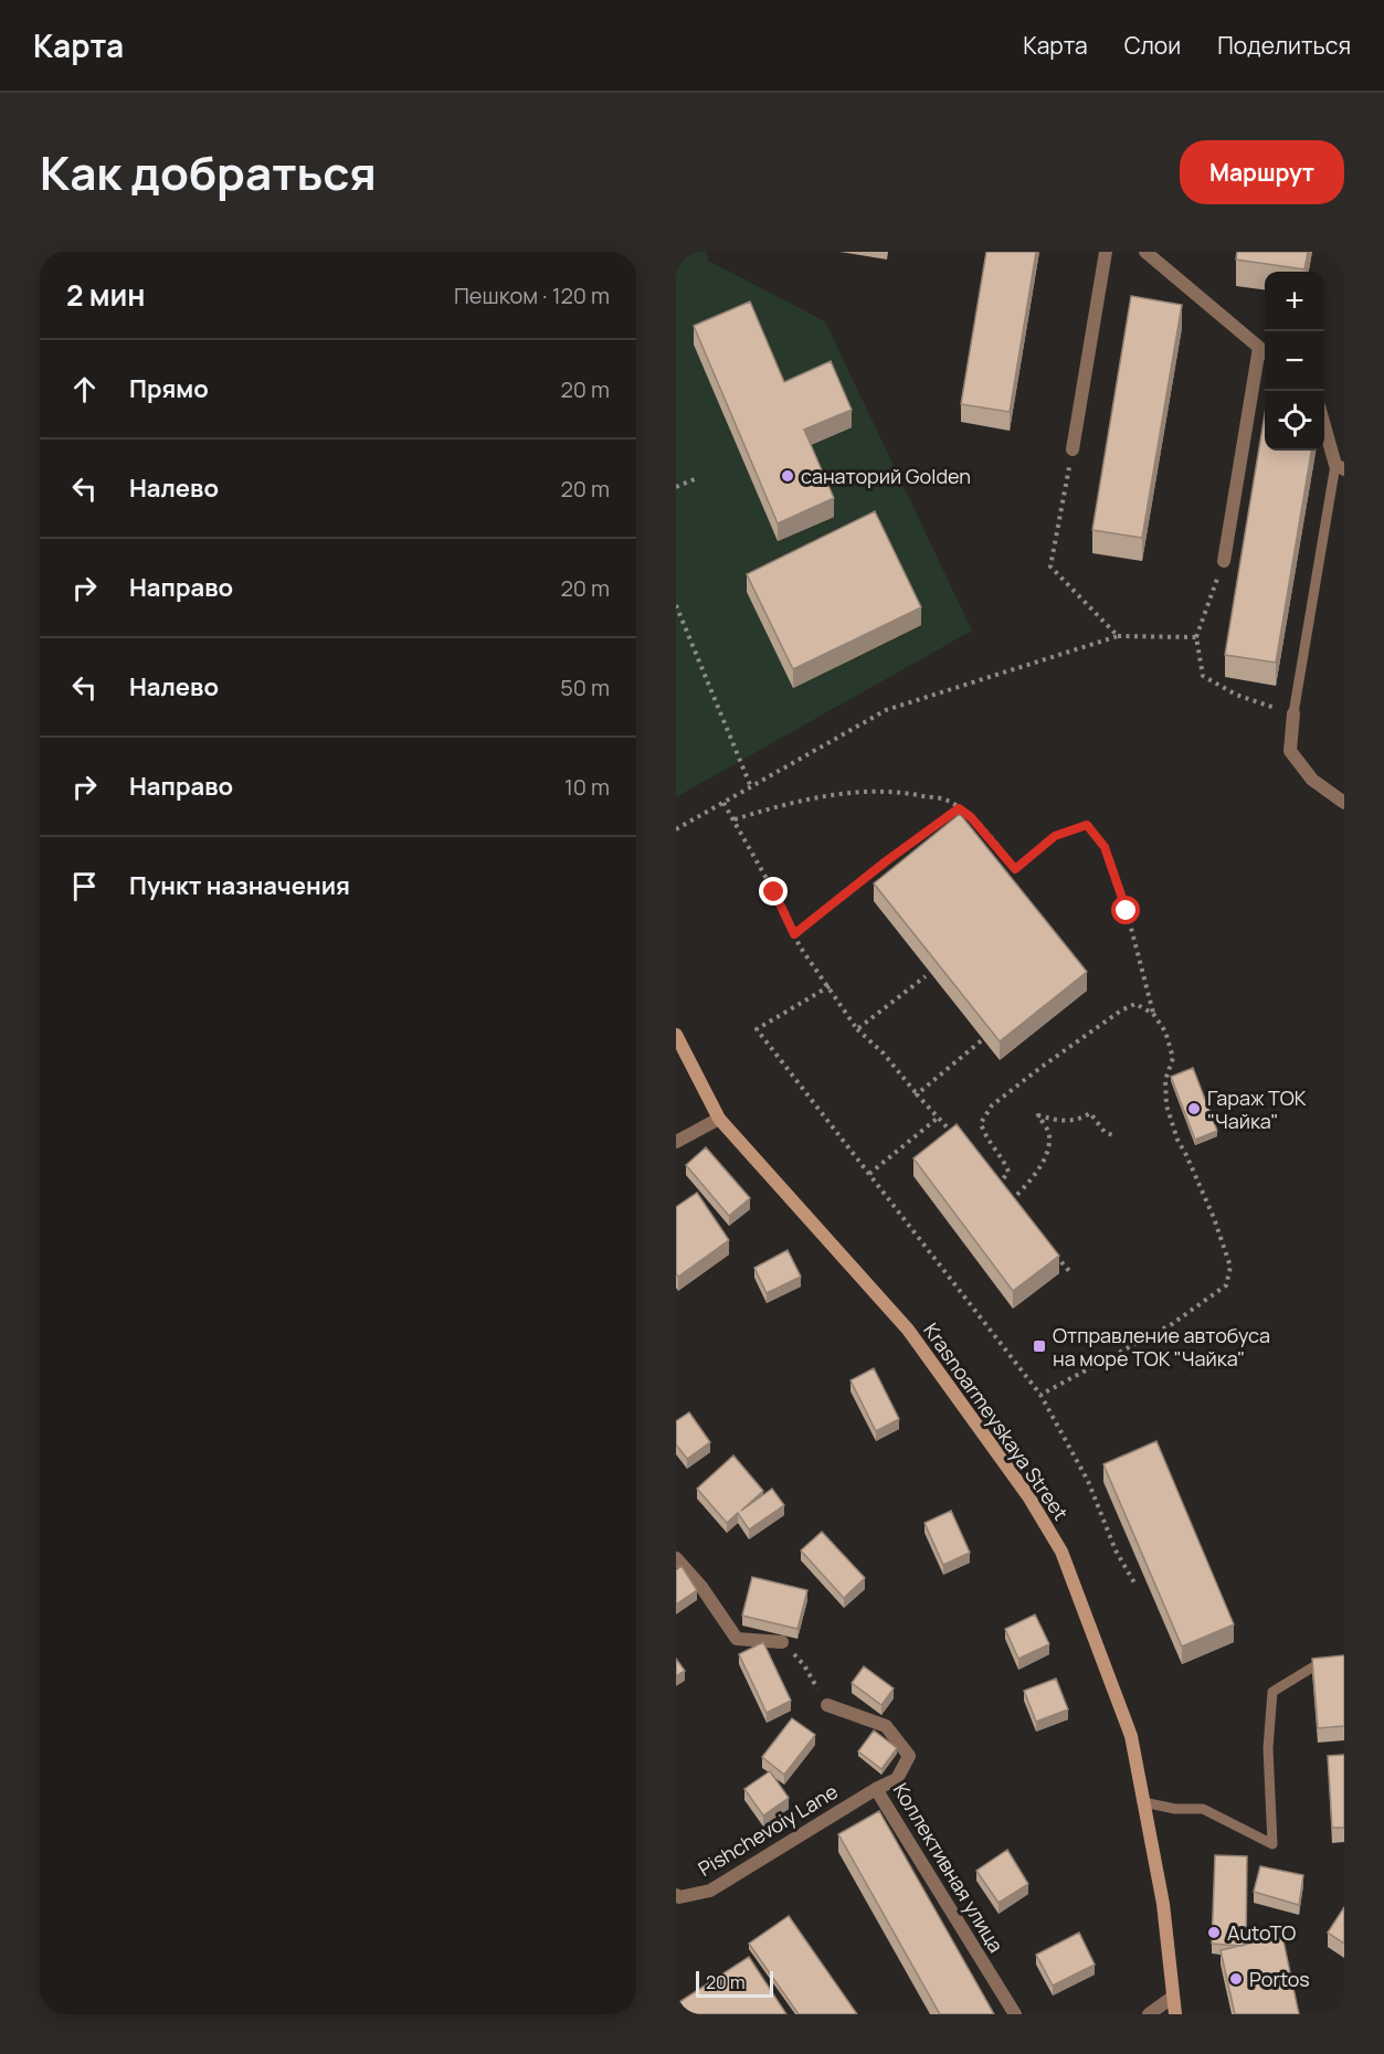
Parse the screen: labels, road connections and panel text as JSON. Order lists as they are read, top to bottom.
{
  "streets": {
    "main road": ["Krasnoarmeyskaya Street"],
    "street": ["Pishchevoiy Lane", "Коллективная улица"]
  },
  "crossings": [
    ["Pishchevoiy Lane", "Коллективная улица"]
  ],
  "places": {
    "other": [
      "санаторий Golden",
      "Гараж ТОК \"Чайка\"",
      "AutoTO",
      "Portos"
    ],
    "transit": ["Отправление автобуса на море ТОК \"Чайка\""]
  },
  "scale_bar": "20 m",
  "page": {
    "header": "Карта",
    "nav": ["Карта", "Слои", "Поделиться"],
    "title": "Как добраться",
    "buttons": "Маршрут",
    "heading": ["2 мин", "Пешком · 120 m"],
    "map_buttons": ["+", "−"],
    "list": [
      ["Прямо", "20 m"],
      ["Налево", "20 m"],
      ["Направо", "20 m"],
      ["Налево", "50 m"],
      ["Направо", "10 m"],
      "Пункт назначения"
    ],
    "scale": "20 m"
  }
}
